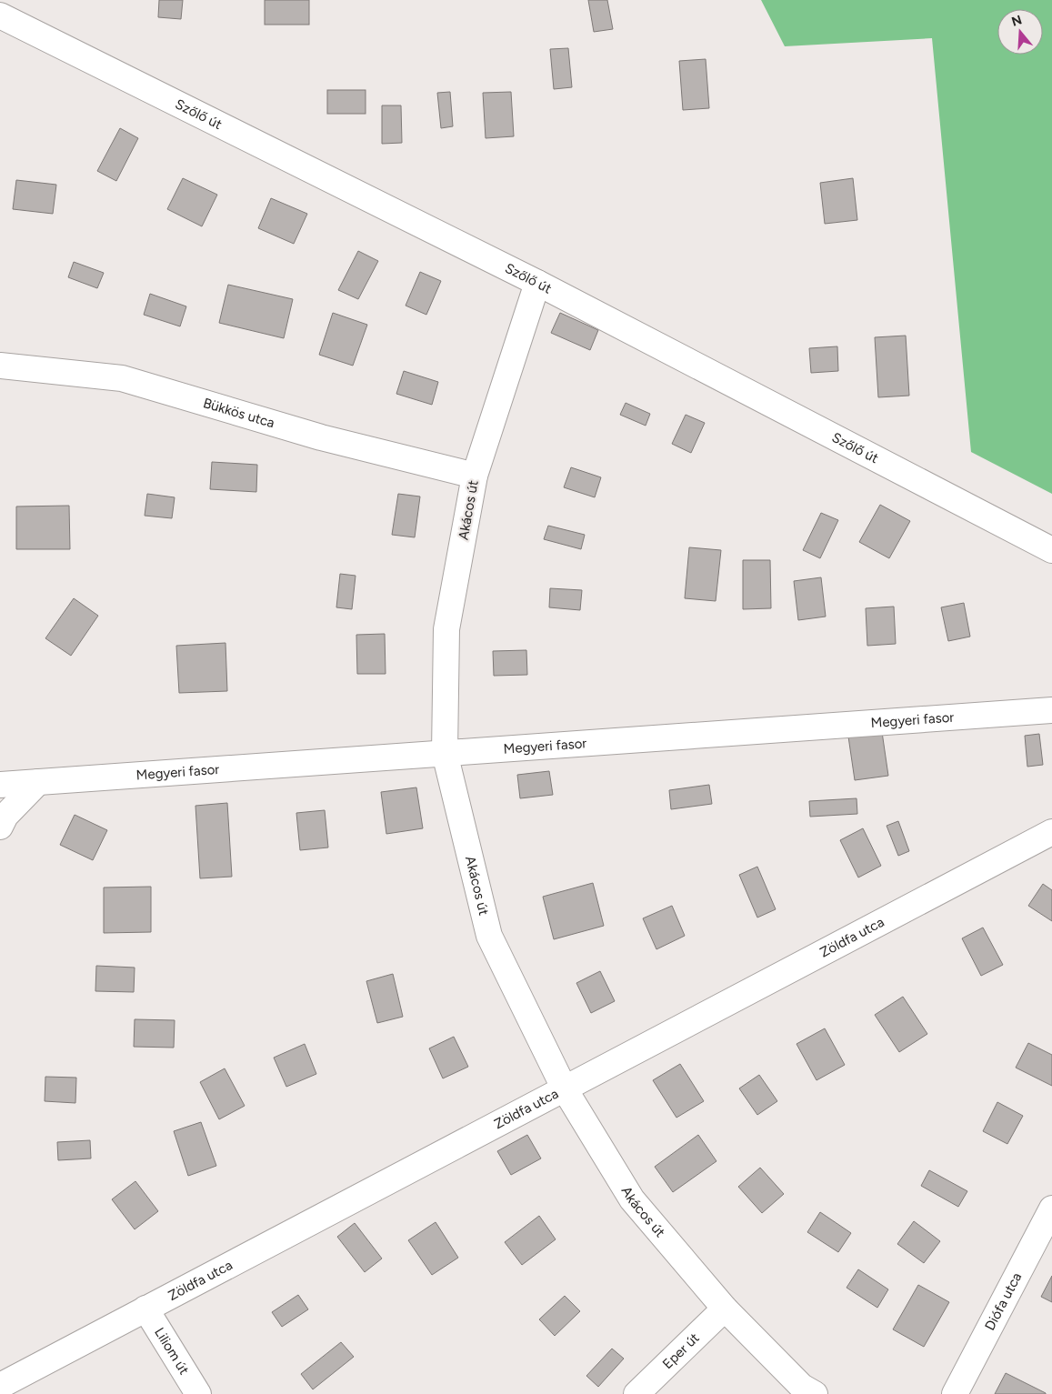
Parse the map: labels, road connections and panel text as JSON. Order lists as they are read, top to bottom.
{
  "streets": {
    "street": [
      "Szőlő út",
      "Bükkös utca",
      "Akácos út",
      "Megyeri fasor",
      "Zöldfa utca",
      "Diófa utca",
      "Liliom út",
      "Eper út"
    ]
  },
  "crossings": [
    ["Szőlő út", "Akácos út"],
    ["Bükkös utca", "Akácos út"],
    ["Akácos út", "Megyeri fasor"],
    ["Akácos út", "Zöldfa utca"],
    ["Akácos út", "Eper út"],
    ["Zöldfa utca", "Liliom út"]
  ],
  "north": "top"
}
